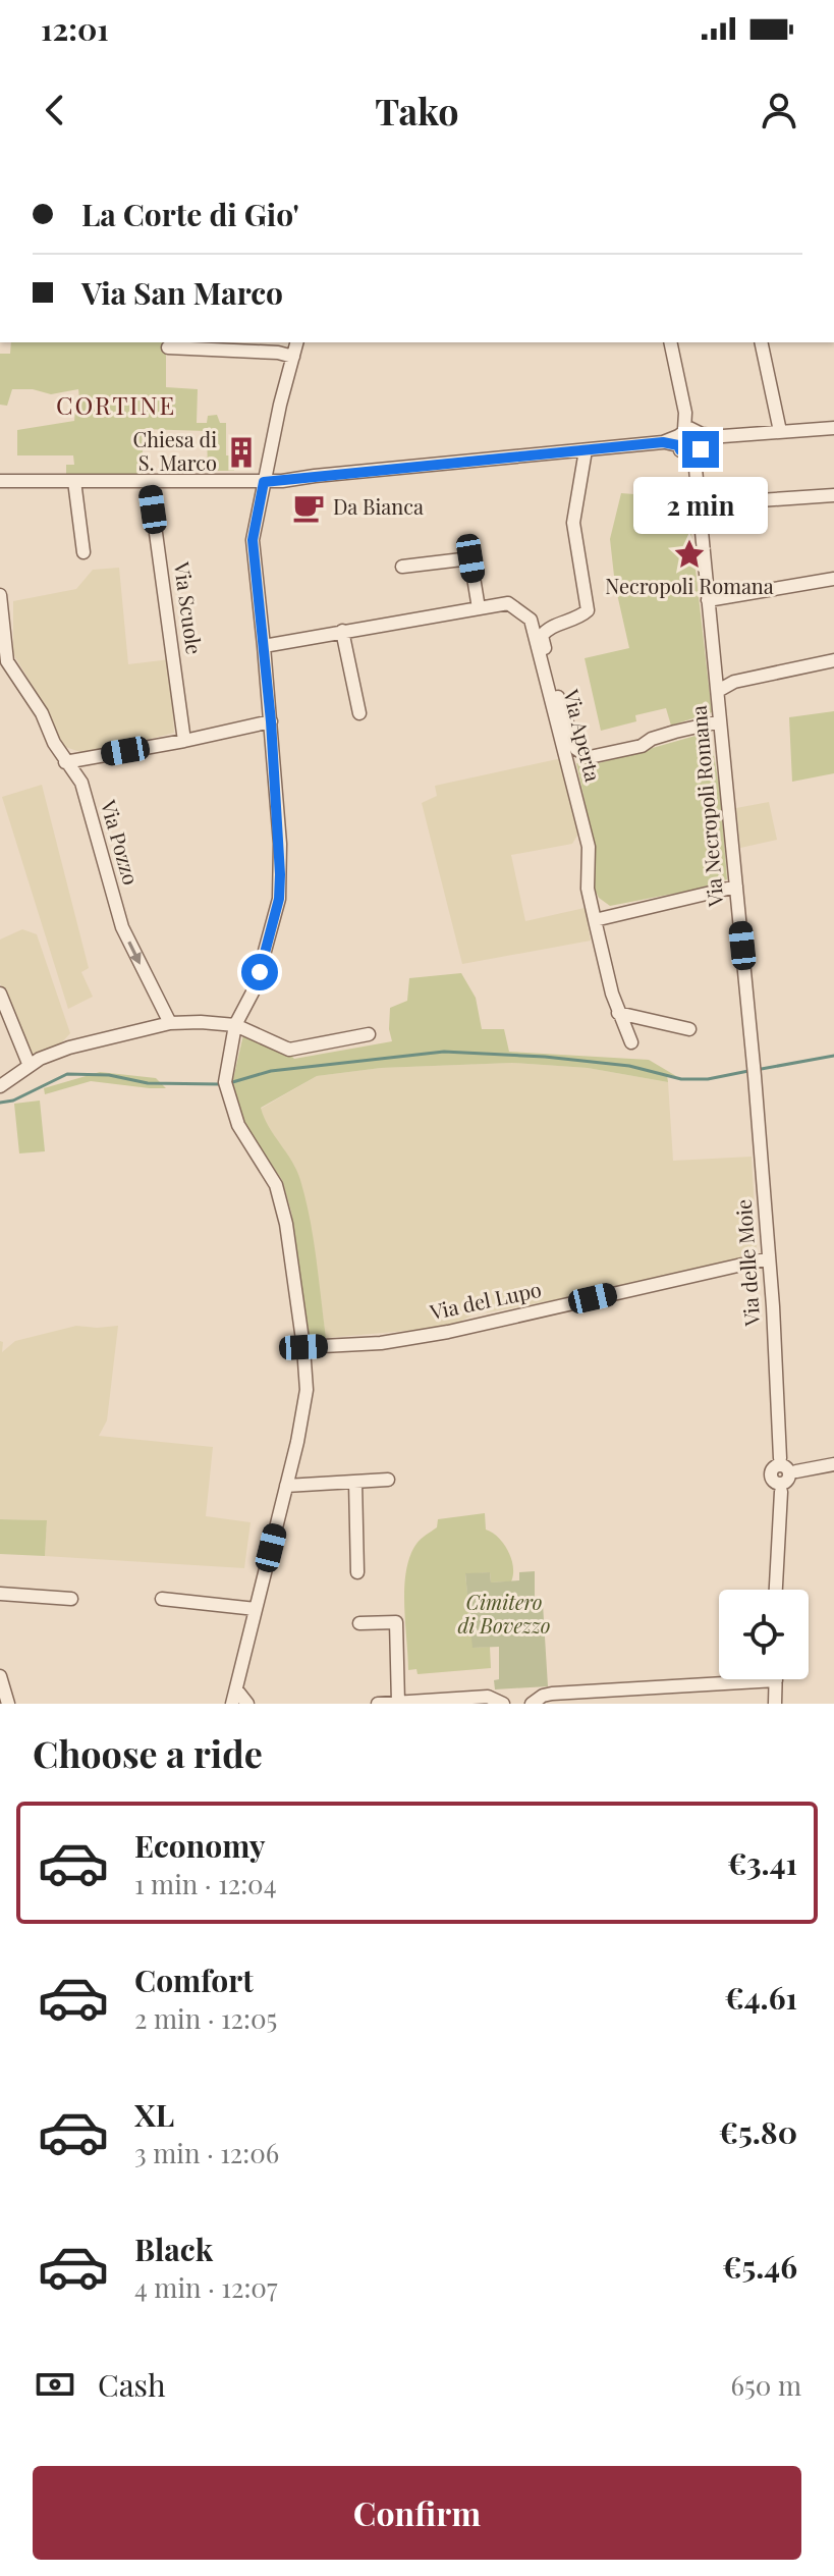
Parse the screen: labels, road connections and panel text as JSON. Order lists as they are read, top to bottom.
{
  "streets": {
    "street": [
      "Via Scuole",
      "Via Aperta",
      "Via Necropoli Romana",
      "Via Pozzo",
      "Via delle Moie",
      "Via del Lupo"
    ]
  },
  "crossings": [
    ["Via Aperta", "Via Necropoli Romana"],
    ["Via Necropoli Romana", "Via delle Moie"],
    ["Via delle Moie", "Via del Lupo"]
  ],
  "one_way": ["Via Pozzo"],
  "districts": ["CORTINE"],
  "parks": ["Cimitero di Bovezzo"],
  "places": {
    "building": ["Chiesa di S. Marco"],
    "cafe": ["Da Bianca"],
    "place": ["Necropoli Romana"]
  },
  "page": {
    "status": "12:01",
    "header": "Tako",
    "banner": ["La Corte di Gio'", "Via San Marco"],
    "bubble": "2 min",
    "heading": "Choose a ride",
    "list": [
      {
        "name": "Economy",
        "note": "1 min · 12:04",
        "value": "€3.41"
      },
      {
        "name": "Comfort",
        "note": "2 min · 12:05",
        "value": "€4.61"
      },
      {
        "name": "XL",
        "note": "3 min · 12:06",
        "value": "€5.80"
      },
      {
        "name": "Black",
        "note": "4 min · 12:07",
        "value": "€5.46"
      }
    ],
    "pay": ["Cash", "650 m"],
    "buttons": "Confirm"
  }
}
